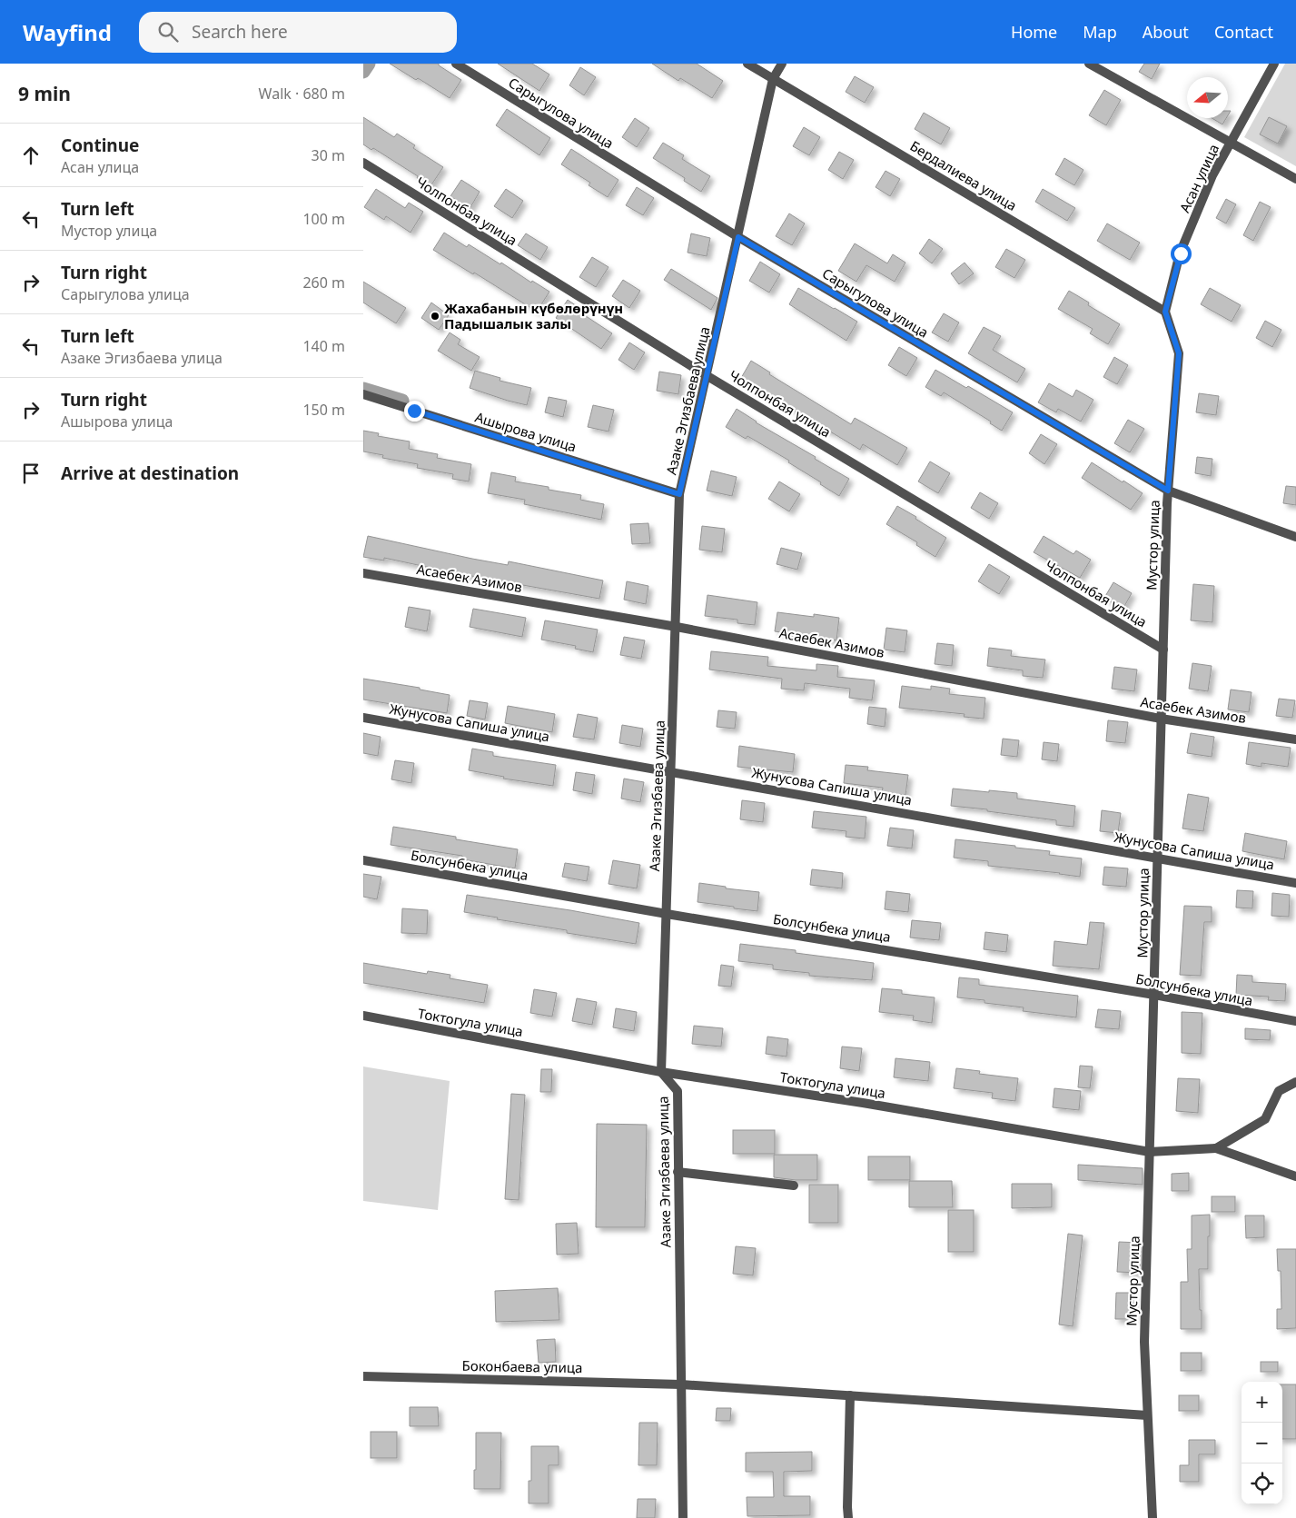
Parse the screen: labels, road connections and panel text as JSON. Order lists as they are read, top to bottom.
{
  "streets": {
    "street": [
      "Сарыгулова улица",
      "Бердалиева улица",
      "Асан улица",
      "Чолпонбая улица",
      "Азаке Эгизбаева улица",
      "Ашырова улица",
      "Мустор улица",
      "Асаебек Азимов",
      "Жунусова Сапиша улица",
      "Болсунбека улица",
      "Токтогула улица",
      "Боконбаева улица"
    ]
  },
  "crossings": [
    ["Сарыгулова улица", "Азаке Эгизбаева улица"],
    ["Сарыгулова улица", "Мустор улица"],
    ["Бердалиева улица", "Асан улица"],
    ["Бердалиева улица", "Азаке Эгизбаева улица"],
    ["Бердалиева улица", "Мустор улица"],
    ["Асан улица", "Мустор улица"],
    ["Чолпонбая улица", "Азаке Эгизбаева улица"],
    ["Чолпонбая улица", "Мустор улица"],
    ["Азаке Эгизбаева улица", "Ашырова улица"],
    ["Азаке Эгизбаева улица", "Асаебек Азимов"],
    ["Азаке Эгизбаева улица", "Жунусова Сапиша улица"],
    ["Азаке Эгизбаева улица", "Болсунбека улица"],
    ["Азаке Эгизбаева улица", "Токтогула улица"],
    ["Азаке Эгизбаева улица", "Боконбаева улица"],
    ["Мустор улица", "Асаебек Азимов"],
    ["Мустор улица", "Жунусова Сапиша улица"],
    ["Мустор улица", "Болсунбека улица"],
    ["Мустор улица", "Токтогула улица"],
    ["Мустор улица", "Боконбаева улица"]
  ],
  "places": ["Жахабанын күбөлөрүнүн Падышалык залы"],
  "north": "left",
  "page": {
    "header": "Wayfind",
    "search": "Search here",
    "nav": [
      "Home",
      "Map",
      "About",
      "Contact"
    ],
    "heading": ["9 min", "Walk · 680 m"],
    "list": [
      ["Continue", "Асан улица", "30 m"],
      ["Turn left", "Мустор улица", "100 m"],
      ["Turn right", "Сарыгулова улица", "260 m"],
      ["Turn left", "Азаке Эгизбаева улица", "140 m"],
      ["Turn right", "Ашырова улица", "150 m"],
      "Arrive at destination"
    ],
    "map_buttons": ["+", "−"]
  }
}
